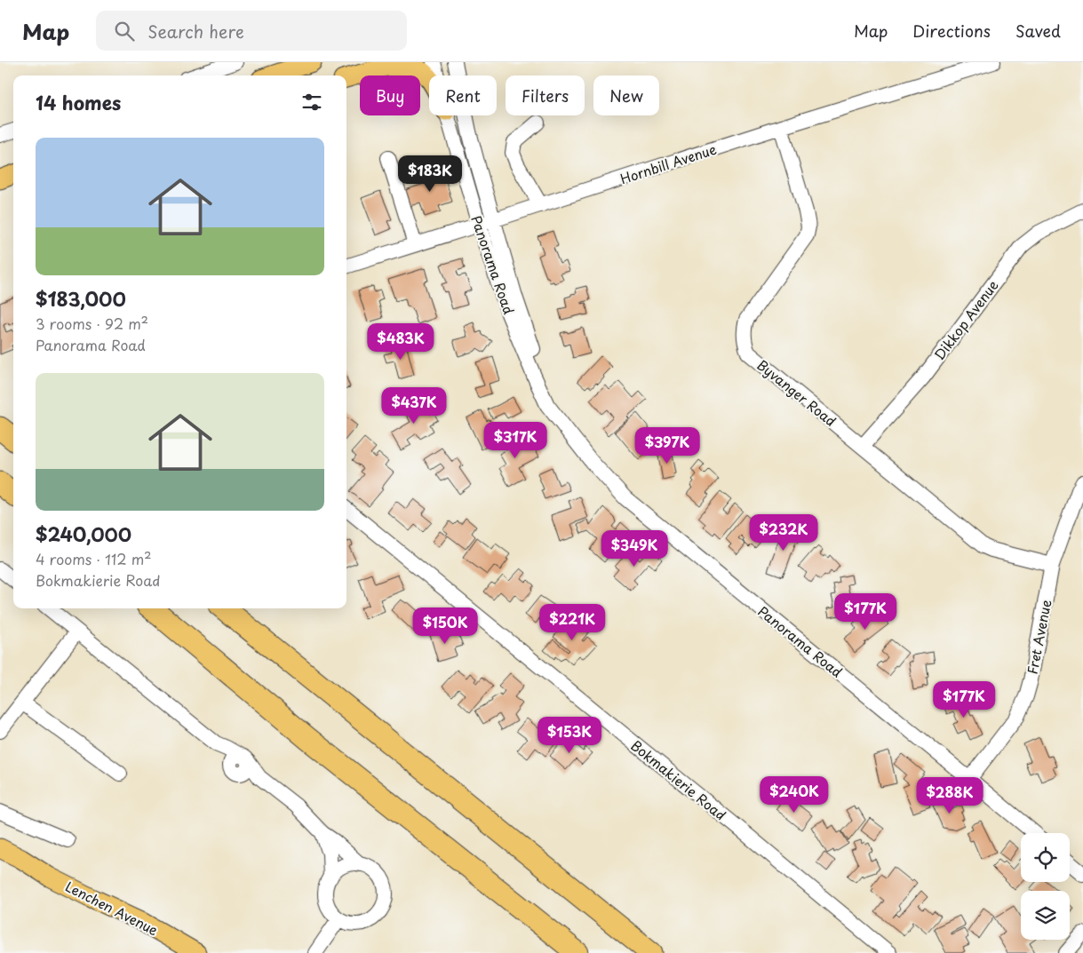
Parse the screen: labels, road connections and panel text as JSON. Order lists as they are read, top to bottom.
{
  "streets": {
    "main road": ["Lenchen Avenue"],
    "street": [
      "Hornbill Avenue",
      "Panorama Road",
      "Dikkop Avenue",
      "Byvanger Road",
      "Fret Avenue",
      "Bokmakierie Road"
    ]
  },
  "crossings": [
    ["Hornbill Avenue", "Panorama Road"],
    ["Hornbill Avenue", "Byvanger Road"],
    ["Panorama Road", "Fret Avenue"],
    ["Dikkop Avenue", "Byvanger Road"],
    ["Byvanger Road", "Fret Avenue"]
  ],
  "page": {
    "header": "Map",
    "search": "Search here",
    "nav": ["Map", "Directions", "Saved"],
    "chip": [
      "Buy",
      "Rent",
      "Filters",
      "New"
    ],
    "heading": "14 homes",
    "list": [
      {
        "name": "$183,000",
        "note": "3 rooms · 92 m² · Panorama Road"
      },
      {
        "name": "$240,000",
        "note": "4 rooms · 112 m² · Bokmakierie Road"
      }
    ],
    "price": [
      "$183K",
      "$483K",
      "$437K",
      "$317K",
      "$397K",
      "$232K",
      "$349K",
      "$177K",
      "$221K",
      "$150K",
      "$177K",
      "$153K",
      "$240K",
      "$288K"
    ]
  }
}
